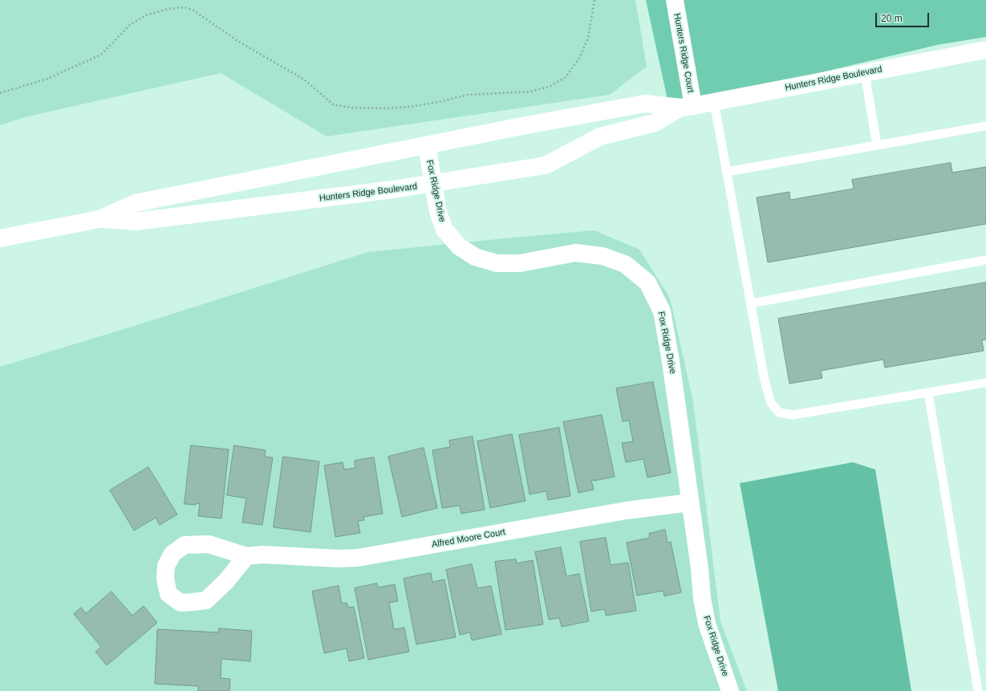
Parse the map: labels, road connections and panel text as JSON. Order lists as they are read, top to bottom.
{
  "streets": {
    "street": [
      "Hunters Ridge Court",
      "Hunters Ridge Boulevard",
      "Fox Ridge Drive",
      "Alfred Moore Court"
    ]
  },
  "crossings": [
    ["Hunters Ridge Court", "Hunters Ridge Boulevard"],
    ["Hunters Ridge Boulevard", "Fox Ridge Drive"],
    ["Fox Ridge Drive", "Alfred Moore Court"]
  ],
  "scale_bar": "20 m"
}
